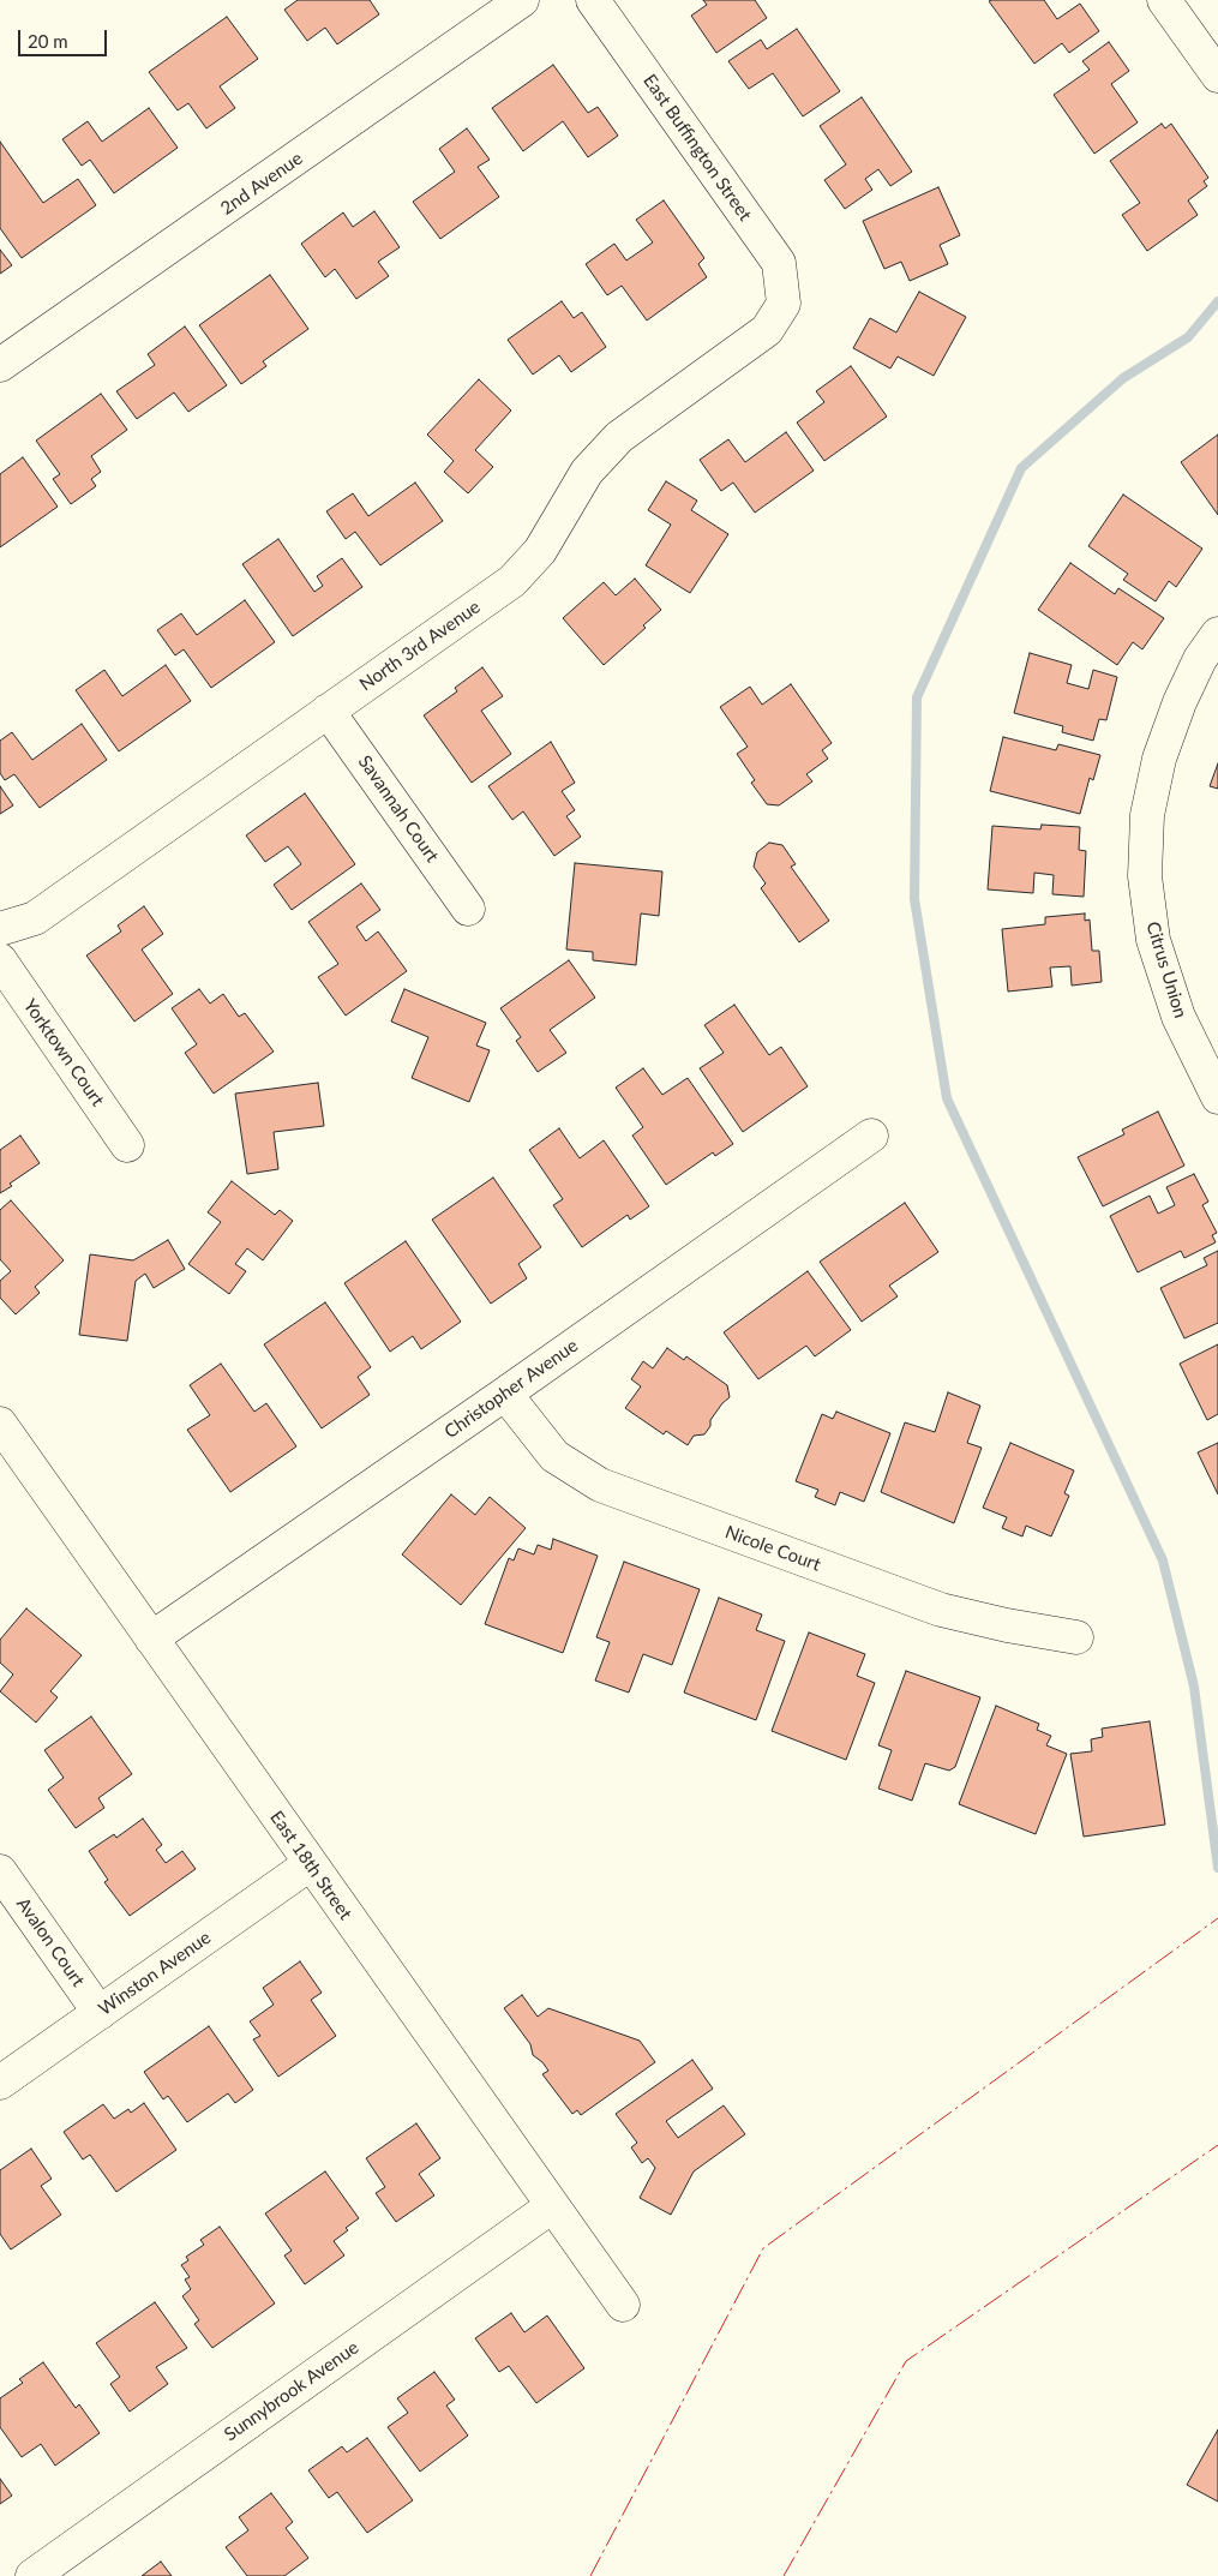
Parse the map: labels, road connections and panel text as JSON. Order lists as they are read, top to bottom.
{
  "streets": {
    "street": [
      "East Buffington Street",
      "2nd Avenue",
      "North 3rd Avenue",
      "Savannah Court",
      "Citrus Union",
      "Yorktown Court",
      "Christopher Avenue",
      "Nicole Court",
      "East 18th Street",
      "Avalon Court",
      "Winston Avenue",
      "Sunnybrook Avenue"
    ]
  },
  "crossings": [
    ["East Buffington Street", "North 3rd Avenue"],
    ["North 3rd Avenue", "Savannah Court"],
    ["Christopher Avenue", "Nicole Court"],
    ["Christopher Avenue", "East 18th Street"],
    ["East 18th Street", "Winston Avenue"],
    ["East 18th Street", "Sunnybrook Avenue"],
    ["Avalon Court", "Winston Avenue"]
  ],
  "scale_bar": "20 m"
}
